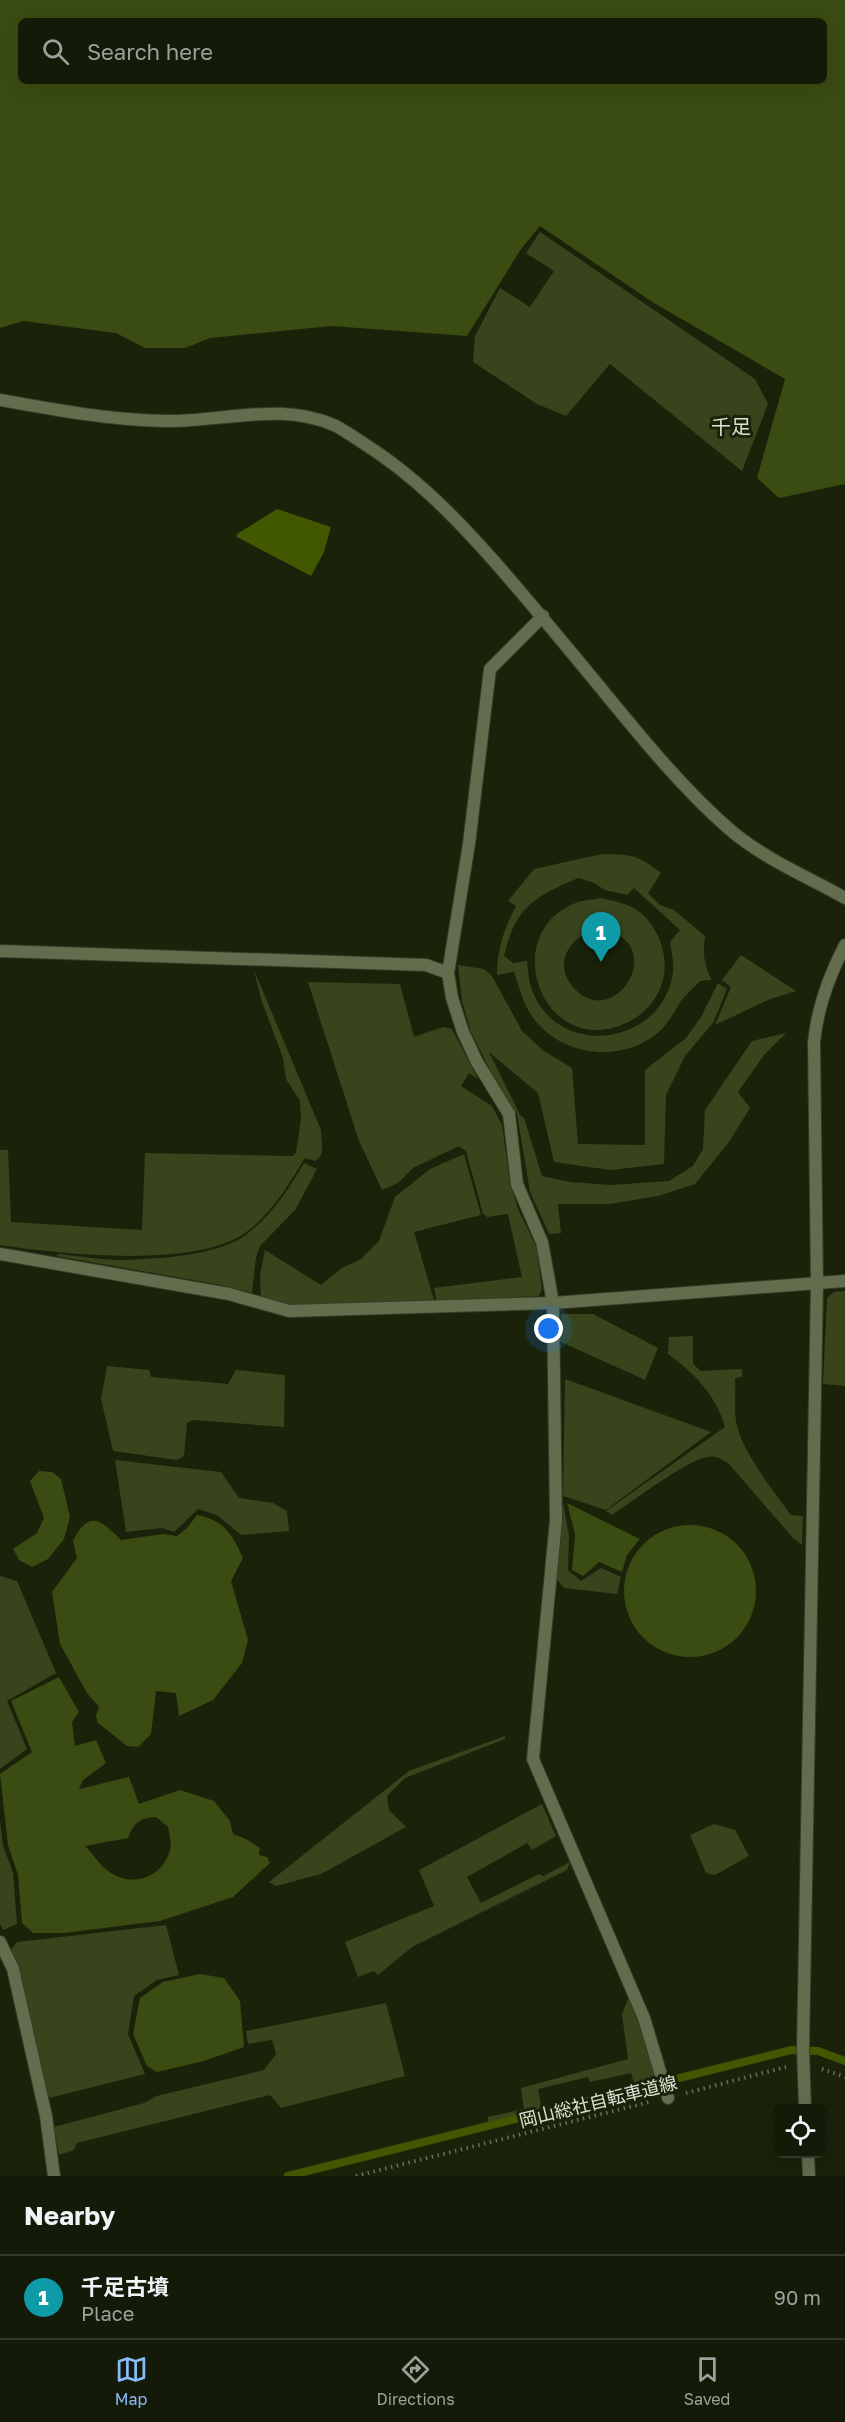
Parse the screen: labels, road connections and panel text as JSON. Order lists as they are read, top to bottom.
{
  "streets": {
    "path": ["岡山総社自転車道線"]
  },
  "districts": ["千足"],
  "page": {
    "search": "Search here",
    "pins": "1",
    "heading": "Nearby",
    "list": [
      {
        "mark": "1",
        "name": "千足古墳",
        "note": "Place",
        "value": "90 m"
      }
    ],
    "nav": ["Map", "Directions", "Saved"]
  }
}
